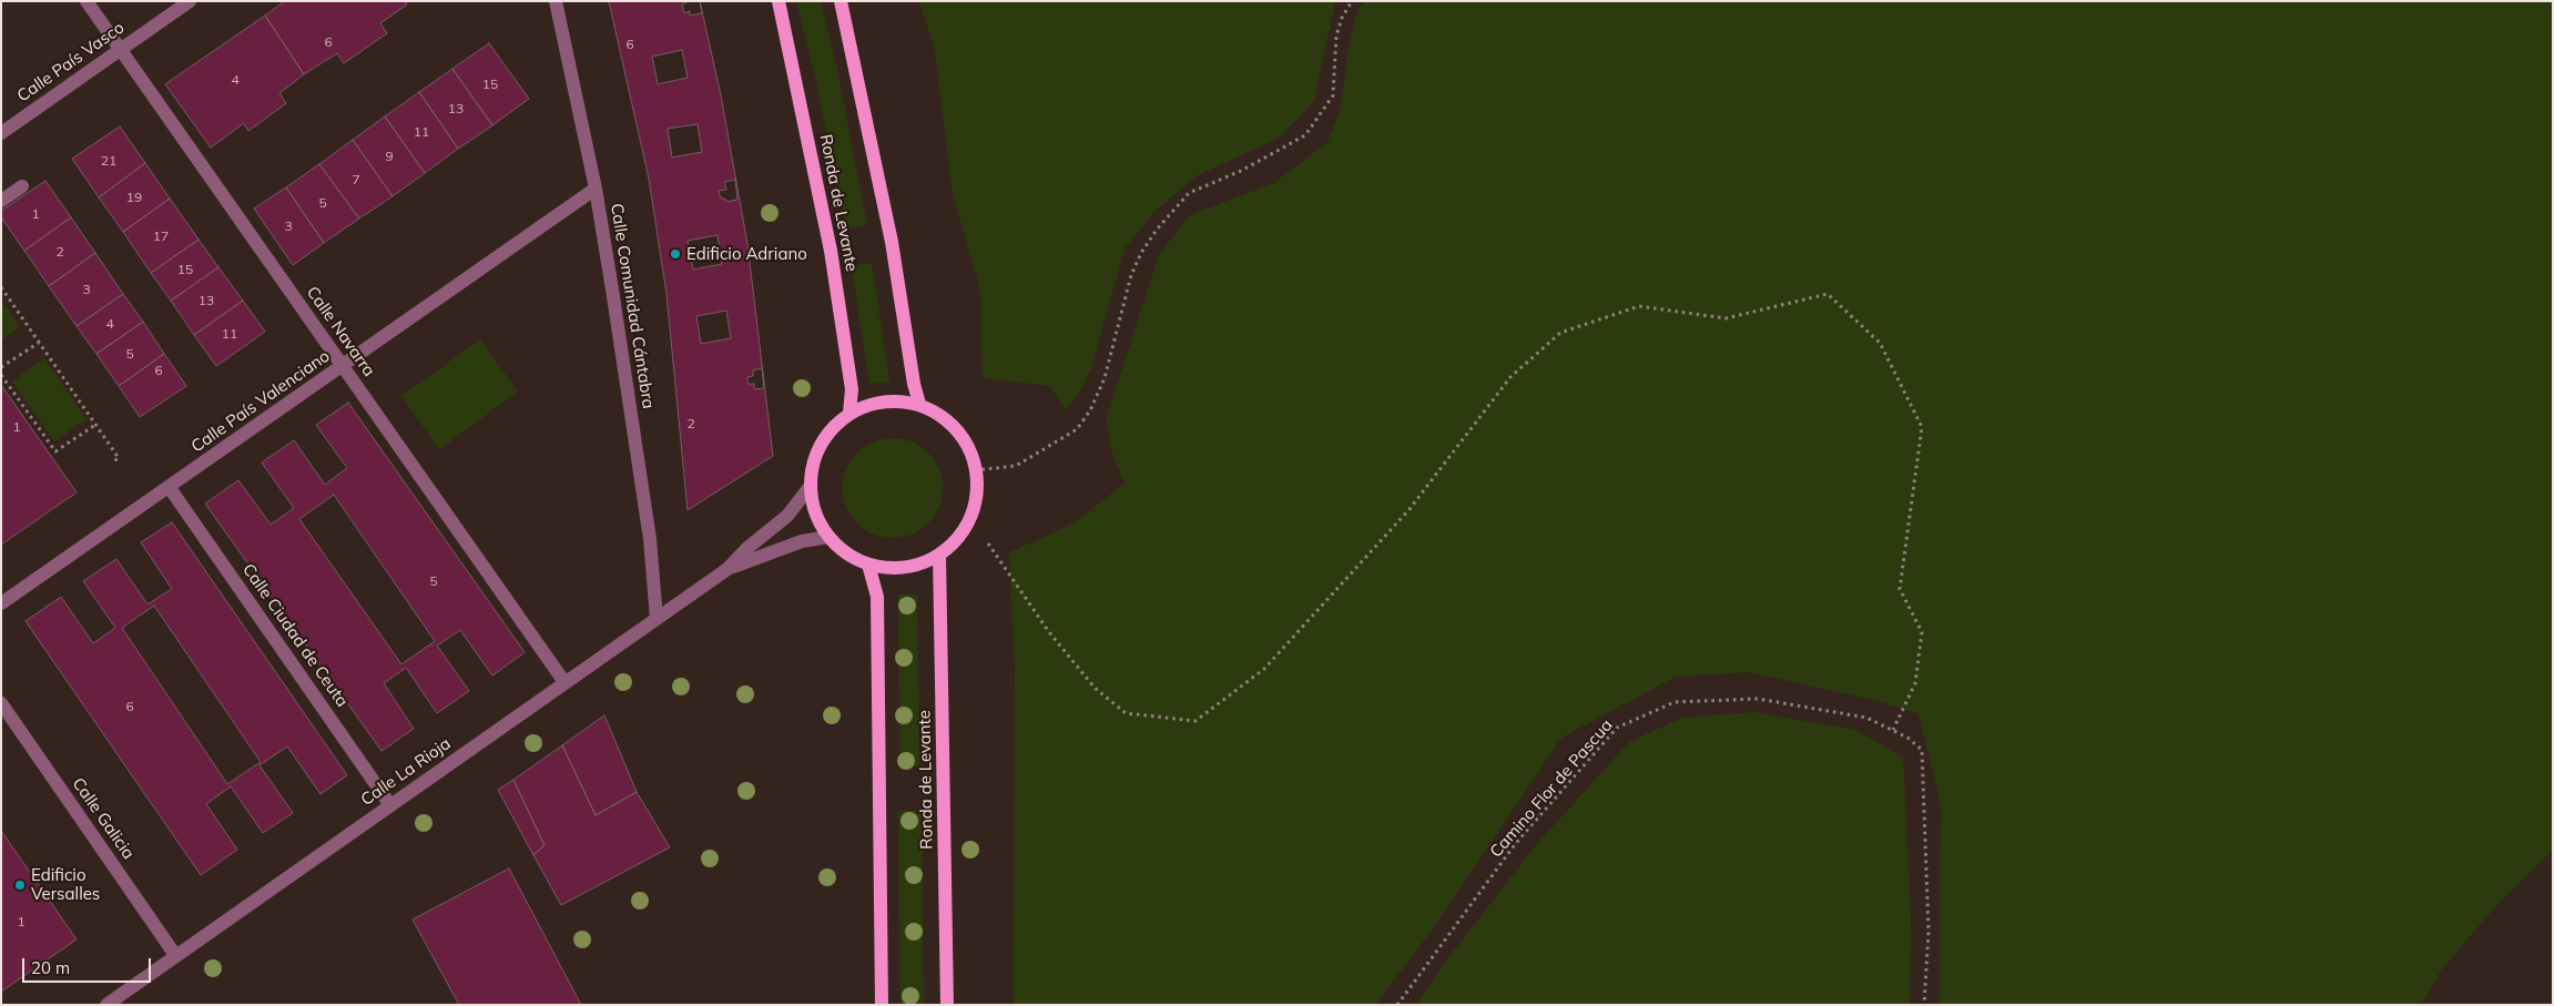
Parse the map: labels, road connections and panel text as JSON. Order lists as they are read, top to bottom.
{
  "streets": {
    "main road": ["Ronda de Levante"],
    "street": [
      "Calle País Vasco",
      "Calle Comunidad Cántabra",
      "Calle Navarra",
      "Calle País Valenciano",
      "Calle Ciudad de Ceuta",
      "Calle La Rioja",
      "Calle Galicia"
    ],
    "path": ["Camino Flor de Pascua"]
  },
  "crossings": [
    ["Calle País Vasco", "Calle Navarra"],
    ["Ronda de Levante", "Calle La Rioja"],
    ["Calle Comunidad Cántabra", "Calle País Valenciano"],
    ["Calle Comunidad Cántabra", "Calle La Rioja"],
    ["Calle Navarra", "Calle País Valenciano"],
    ["Calle Navarra", "Calle La Rioja"],
    ["Calle País Valenciano", "Calle Ciudad de Ceuta"],
    ["Calle Ciudad de Ceuta", "Calle La Rioja"],
    ["Calle La Rioja", "Calle Galicia"]
  ],
  "places": ["Edificio Adriano", "Edificio Versalles"],
  "house_numbers": [
    "6",
    "6",
    "4",
    "15",
    "13",
    "11",
    "9",
    "21",
    "7",
    "19",
    "5",
    "1",
    "3",
    "17",
    "2",
    "15",
    "3",
    "13",
    "4",
    "11",
    "5",
    "6",
    "2",
    "1",
    "5",
    "6",
    "1"
  ],
  "scale_bar": "20 m"
}
